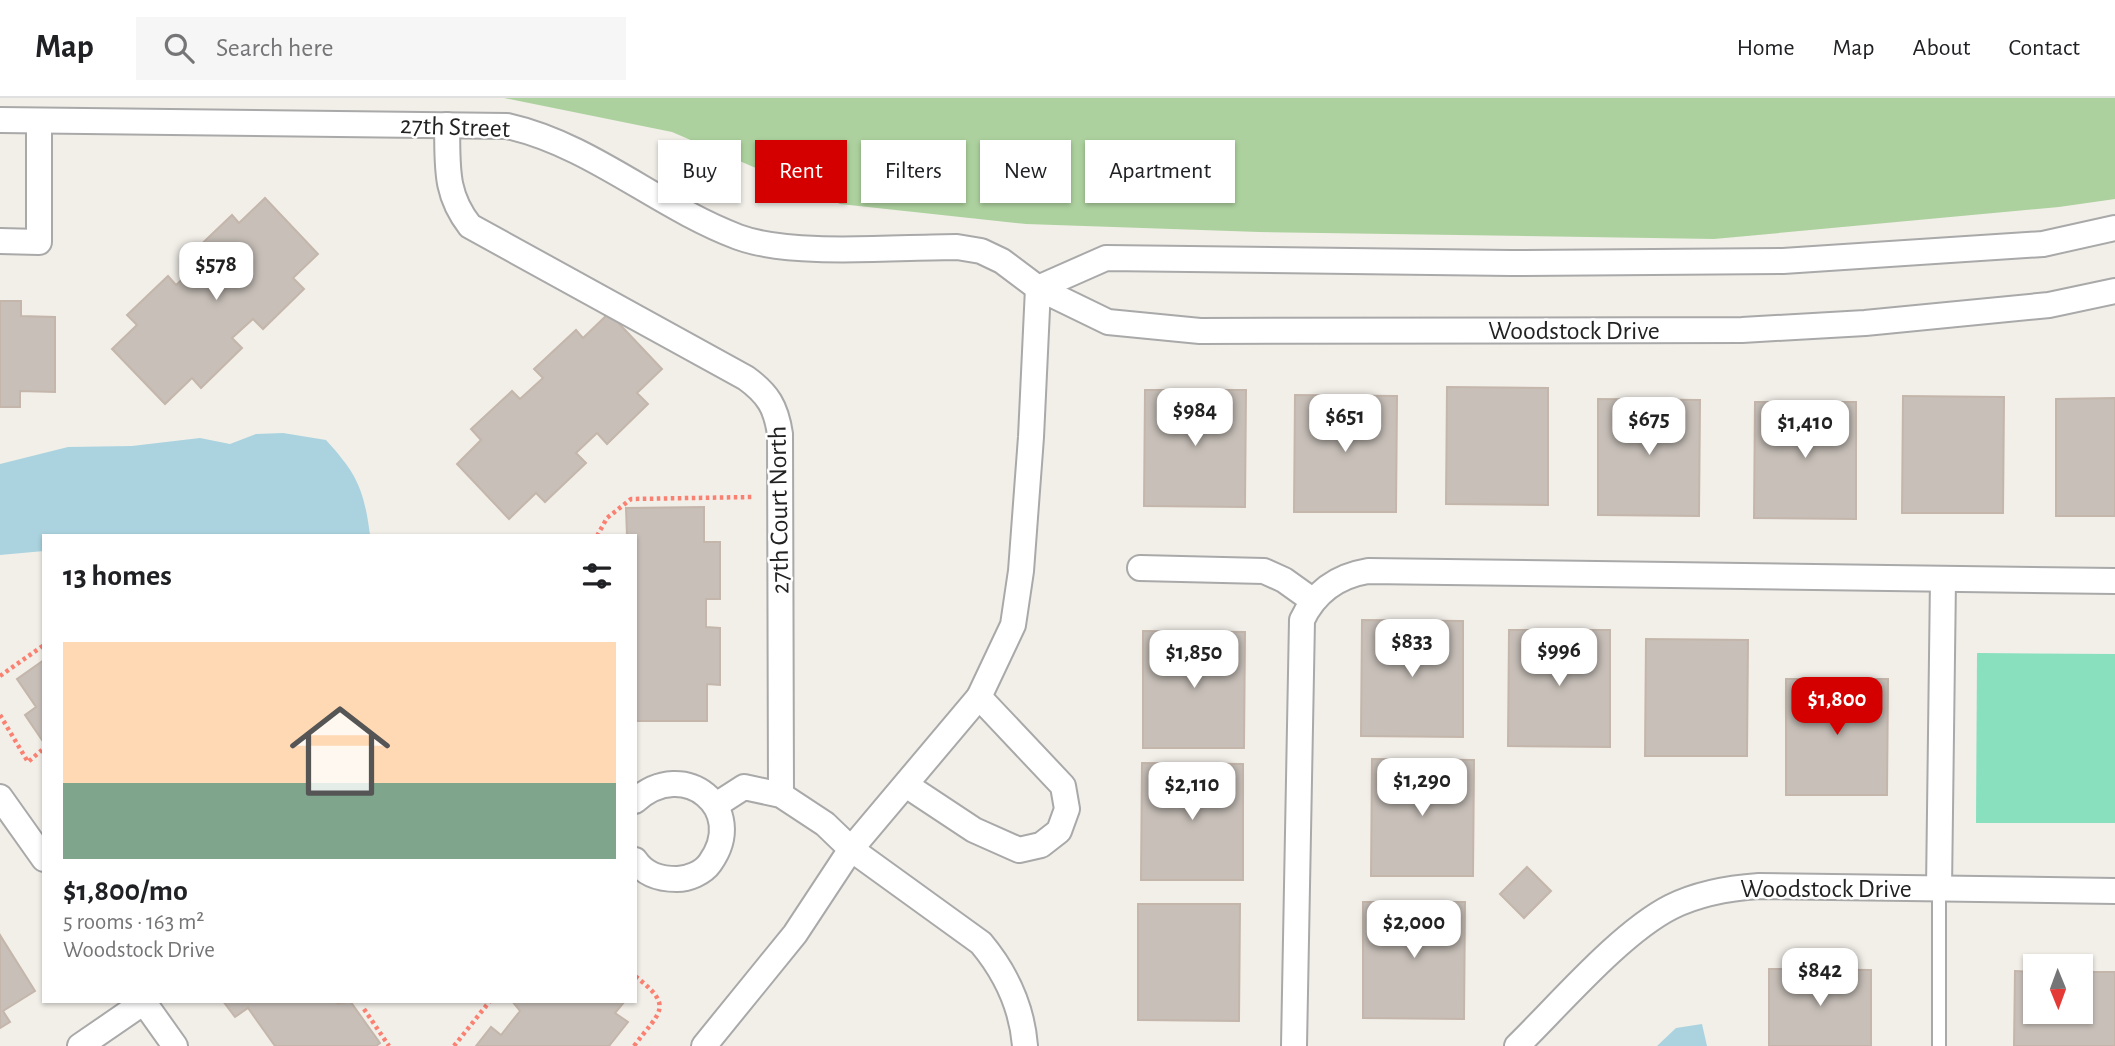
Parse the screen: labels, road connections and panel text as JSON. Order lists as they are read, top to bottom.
{
  "streets": {
    "street": ["27th Street", "Woodstock Drive", "27th Court North"]
  },
  "crossings": [
    ["27th Street", "Woodstock Drive"],
    ["27th Street", "27th Court North"]
  ],
  "north": "bottom",
  "page": {
    "header": "Map",
    "search": "Search here",
    "nav": [
      "Home",
      "Map",
      "About",
      "Contact"
    ],
    "chip": [
      "Buy",
      "Rent",
      "Filters",
      "New",
      "Apartment"
    ],
    "price": [
      "$578",
      "$984",
      "$651",
      "$675",
      "$1,410",
      "$833",
      "$996",
      "$1,850",
      "$1,800",
      "$1,290",
      "$2,110",
      "$2,000",
      "$842"
    ],
    "heading": "13 homes",
    "list": [
      {
        "name": "$1,800/mo",
        "note": "5 rooms · 163 m² · Woodstock Drive"
      }
    ]
  }
}
